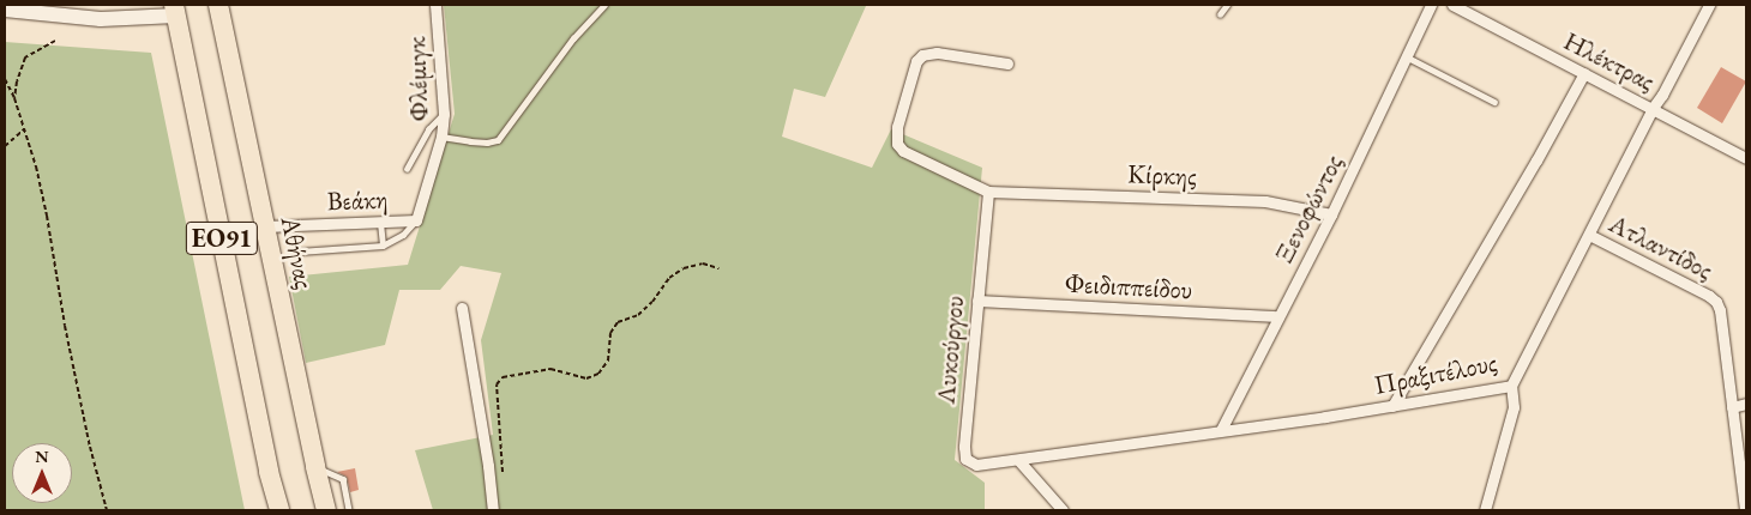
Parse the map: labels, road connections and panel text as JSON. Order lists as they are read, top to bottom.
{
  "streets": {
    "highway": ["ΕΟ91", "Αθήνας"],
    "street": [
      "Ηλέκτρας",
      "Φλέμιγκ",
      "Κίρκης",
      "Βεάκη",
      "Ξενοφώντος",
      "Ατλαντίδος",
      "Φειδιππείδου",
      "Λυκούργου",
      "Πραξιτέλους"
    ]
  },
  "crossings": [
    ["Ηλέκτρας", "Πραξιτέλους"],
    ["Φλέμιγκ", "Βεάκη"],
    ["Κίρκης", "Ξενοφώντος"],
    ["Κίρκης", "Λυκούργου"],
    ["Βεάκη", "Αθήνας"],
    ["Ξενοφώντος", "Φειδιππείδου"],
    ["Ξενοφώντος", "Πραξιτέλους"],
    ["Ατλαντίδος", "Πραξιτέλους"],
    ["Φειδιππείδου", "Λυκούργου"],
    ["Λυκούργου", "Πραξιτέλους"]
  ],
  "north": "top"
}
